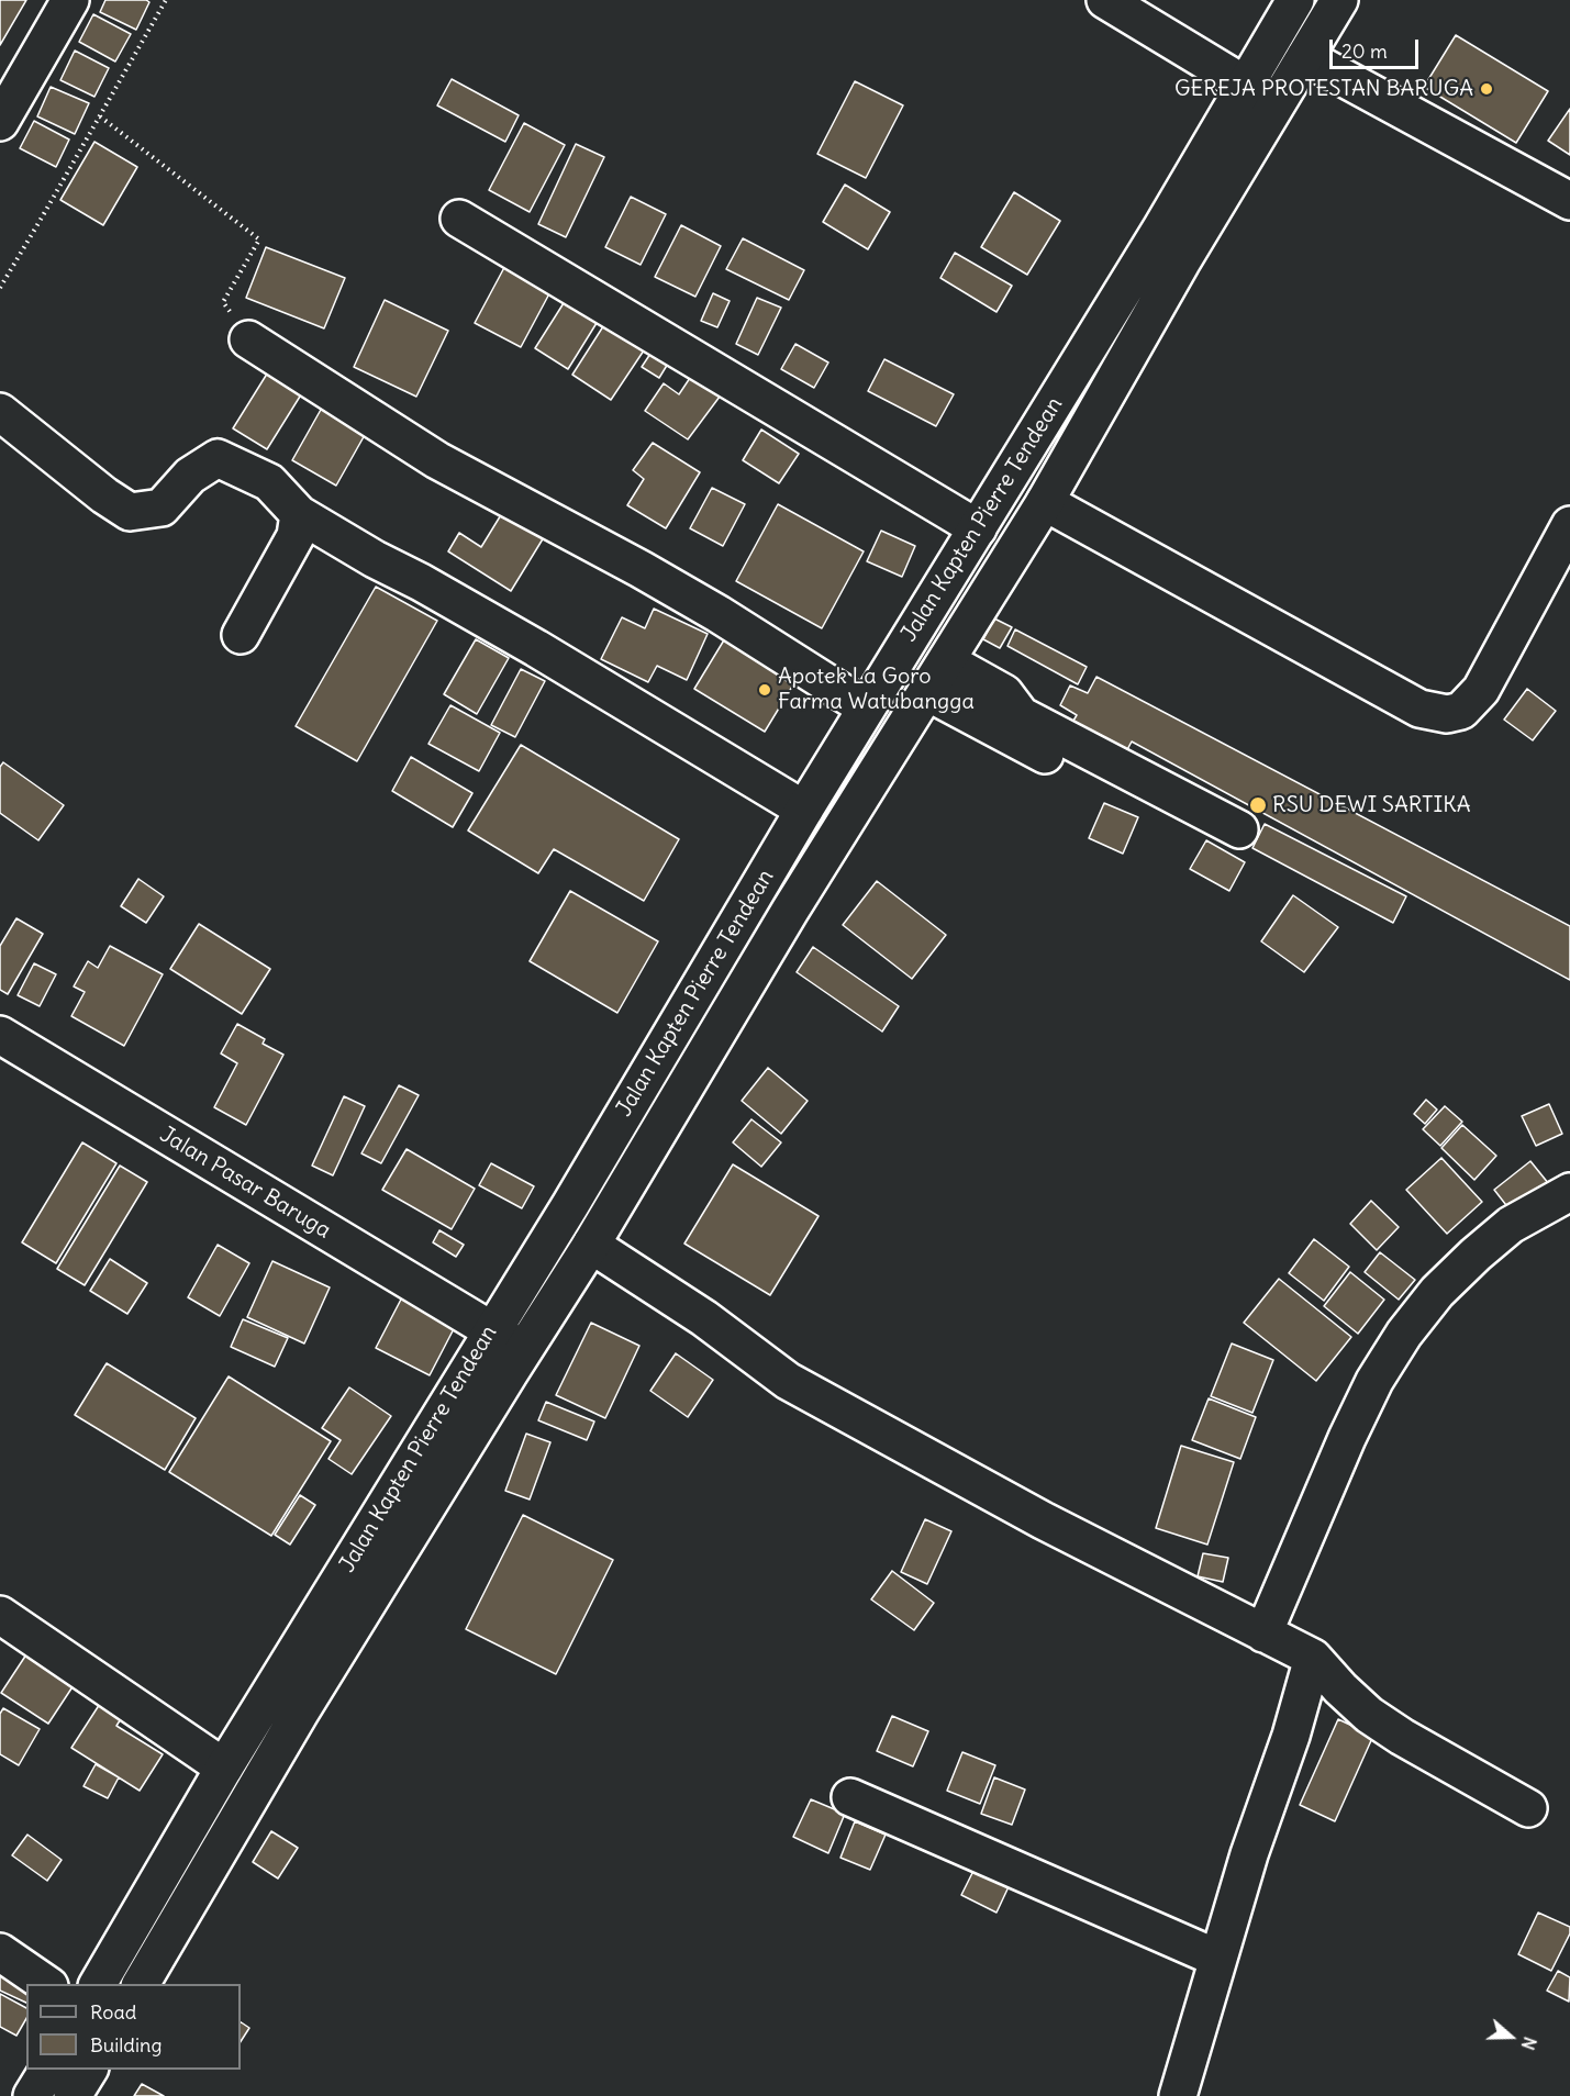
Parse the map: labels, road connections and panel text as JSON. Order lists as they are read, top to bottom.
{
  "streets": {
    "main road": ["Jalan Kapten Pierre Tendean", "Jalan Pasar Baruga"]
  },
  "crossings": [
    ["Jalan Kapten Pierre Tendean", "Jalan Pasar Baruga"]
  ],
  "places": ["GEREJA PROTESTAN BARUGA", "Apotek La Goro Farma Watubangga", "RSU DEWI SARTIKA"],
  "legend": ["Road", "Building"],
  "scale_bar": "20 m",
  "north": "right"
}
